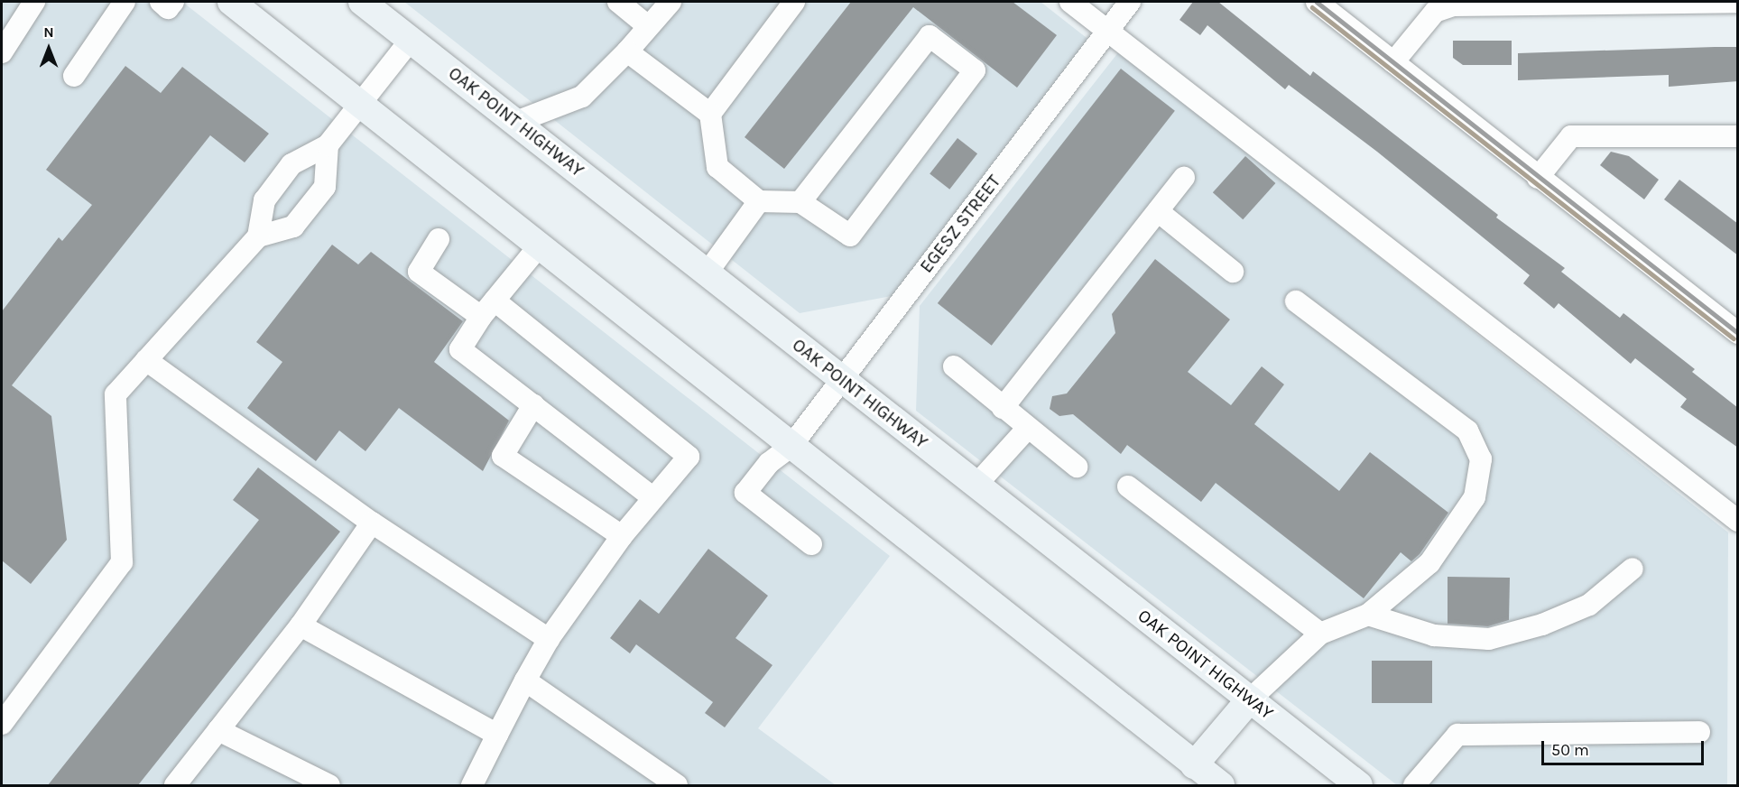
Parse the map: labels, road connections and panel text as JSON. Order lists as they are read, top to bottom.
{
  "streets": {
    "main road": ["OAK POINT HIGHWAY"],
    "street": ["EGESZ STREET"]
  },
  "crossings": [
    ["OAK POINT HIGHWAY", "EGESZ STREET"]
  ],
  "scale_bar": "50 m",
  "north": "top"
}
